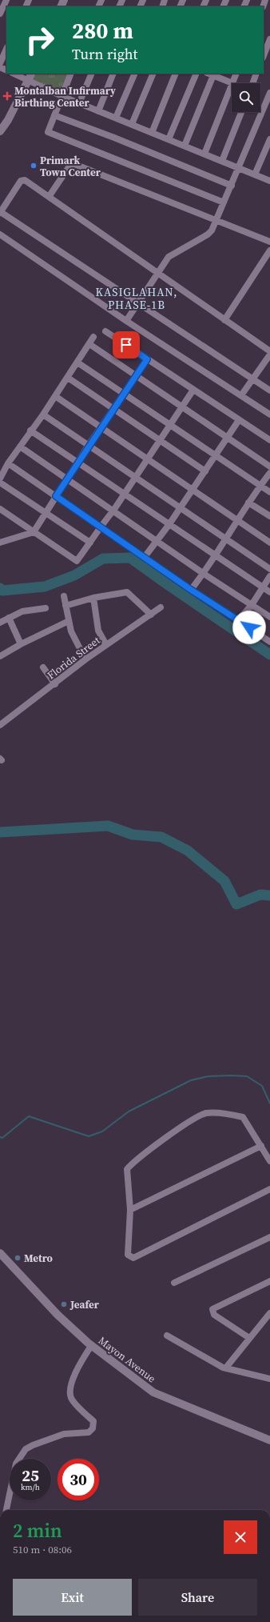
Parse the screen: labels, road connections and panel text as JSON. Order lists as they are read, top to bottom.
{
  "streets": {
    "main road": ["Mayon Avenue"],
    "street": ["Florida Street"]
  },
  "districts": ["KASIGLAHAN, PHASE-1B"],
  "places": {
    "health": ["Montalban Infirmary Birthing Center"],
    "other": ["Primark Town Center", "Metro", "Jeafer"]
  },
  "page": {
    "turn": ["280 m", "Turn right"],
    "speed": "25 km/h",
    "limit": "30",
    "heading": ["2 min", "510 m · 08:06"],
    "buttons": ["Exit", "Share"]
  }
}
